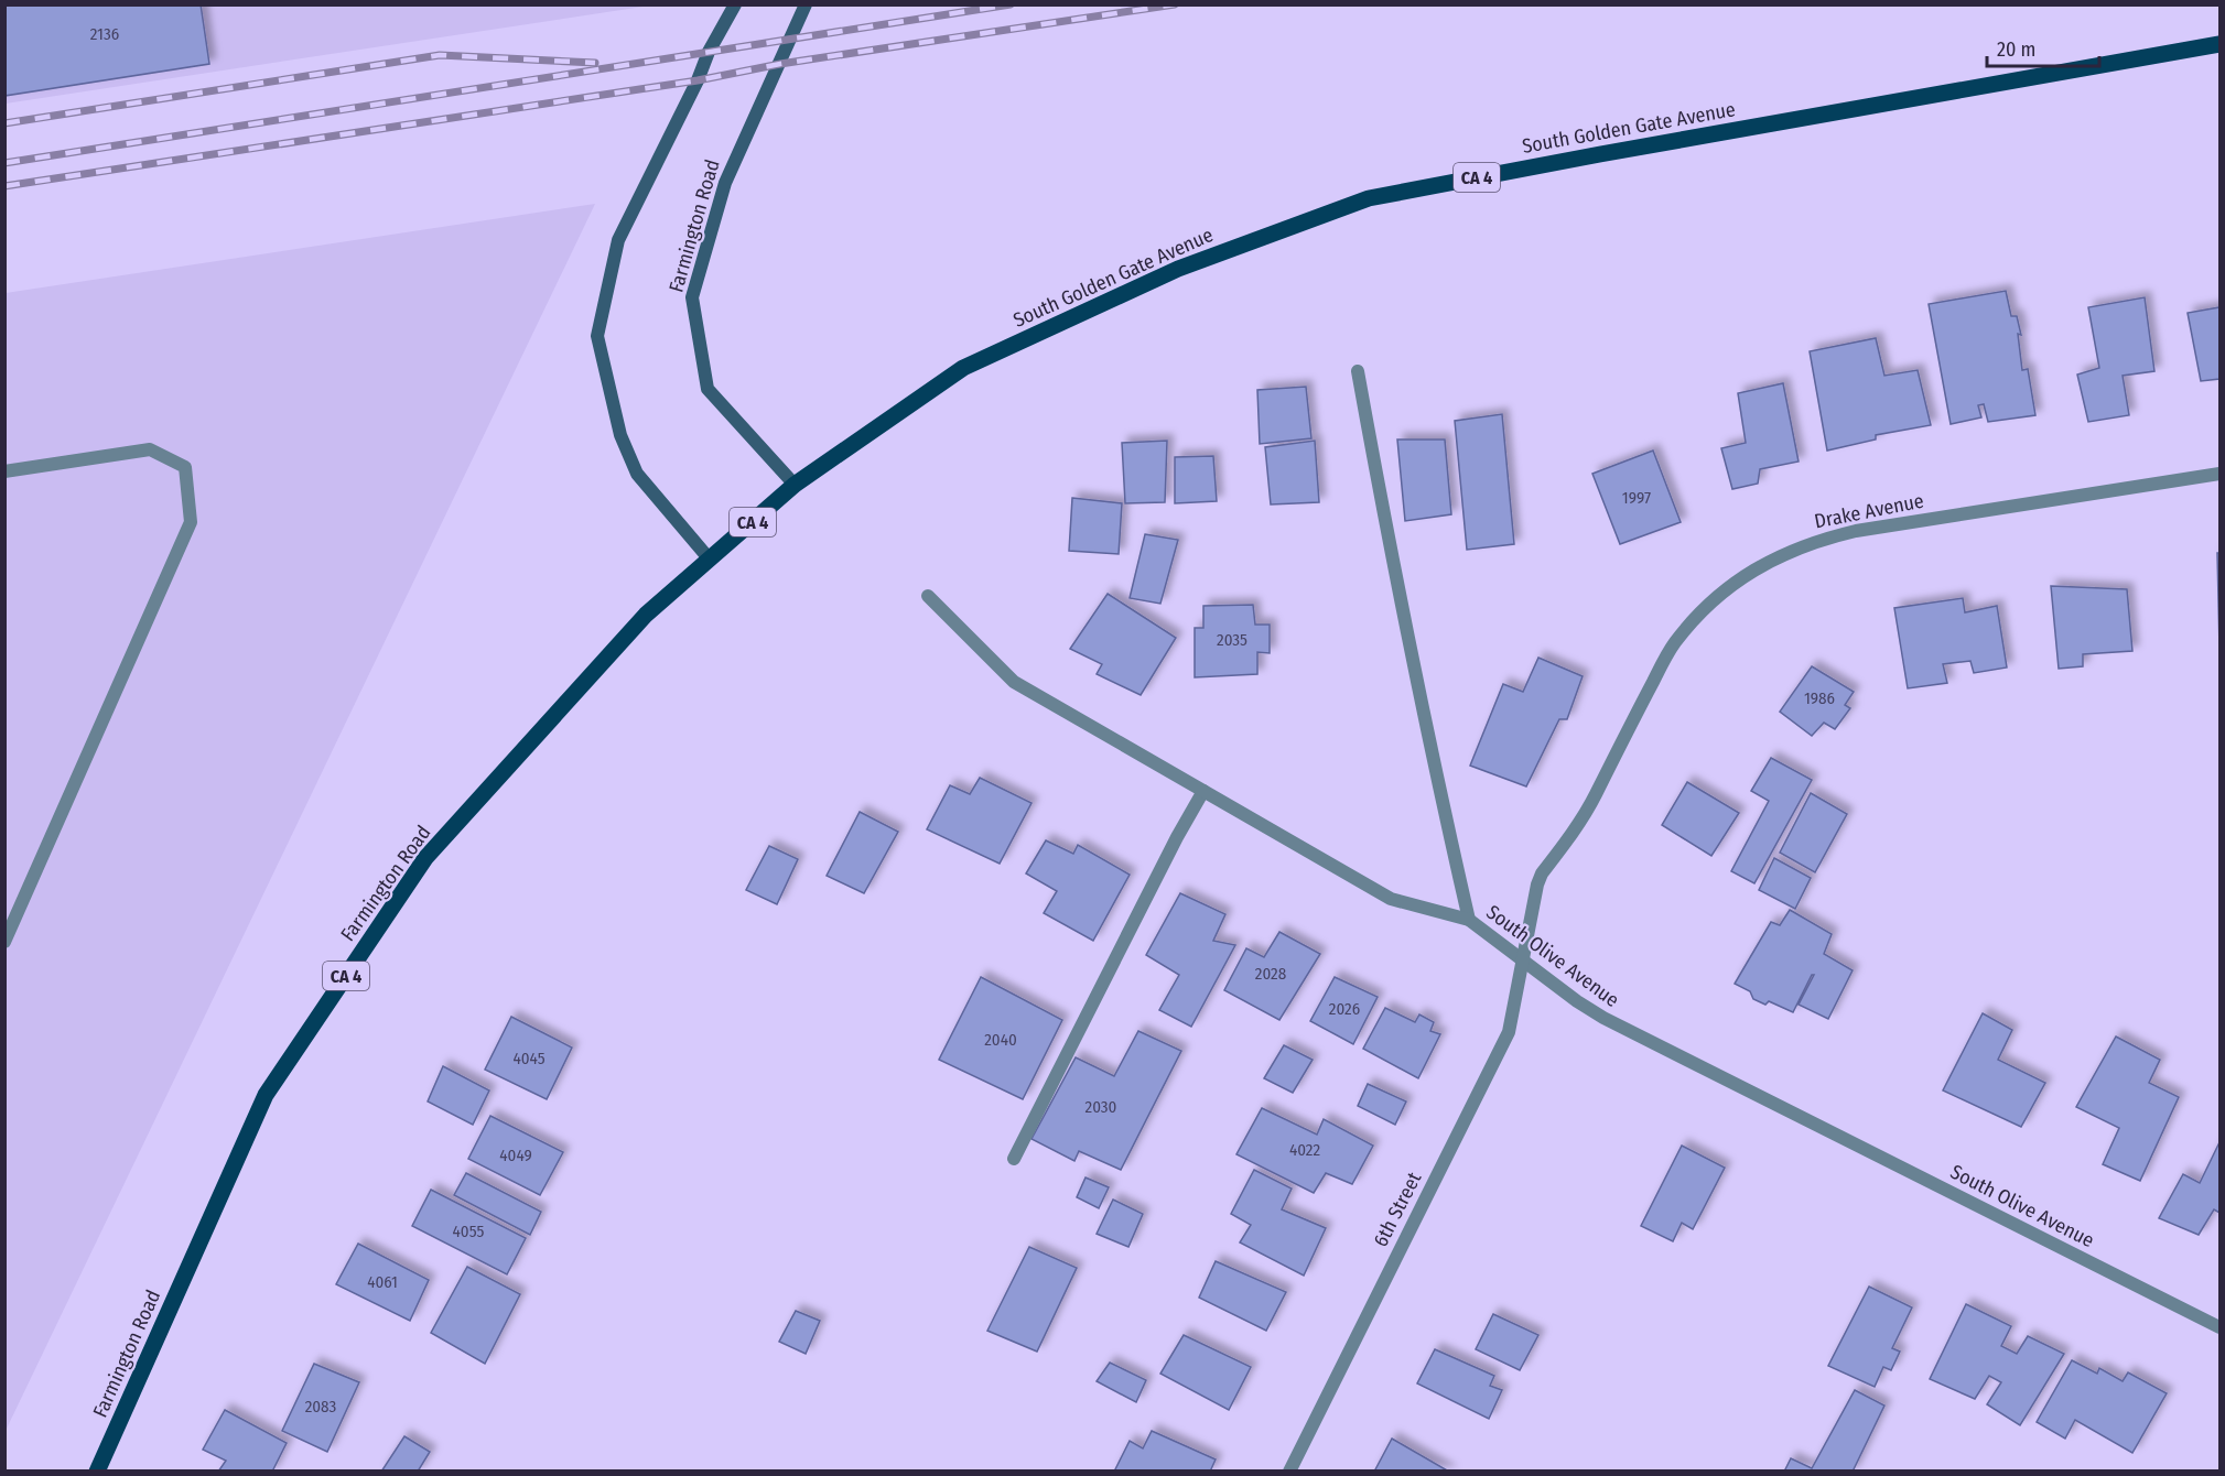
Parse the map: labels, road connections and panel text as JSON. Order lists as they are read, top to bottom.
{
  "streets": {
    "main road": ["South Golden Gate Avenue", "CA 4", "Farmington Road"],
    "street": ["Drake Avenue", "South Olive Avenue", "6th Street"]
  },
  "crossings": [
    ["South Golden Gate Avenue", "Farmington Road"],
    ["Drake Avenue", "South Olive Avenue"],
    ["Drake Avenue", "6th Street"],
    ["South Olive Avenue", "6th Street"]
  ],
  "house_numbers": [
    "2136",
    "1997",
    "2035",
    "1986",
    "2028",
    "2026",
    "2040",
    "4045",
    "2030",
    "4022",
    "4049",
    "4055",
    "4061",
    "2083"
  ],
  "scale_bar": "20 m"
}
